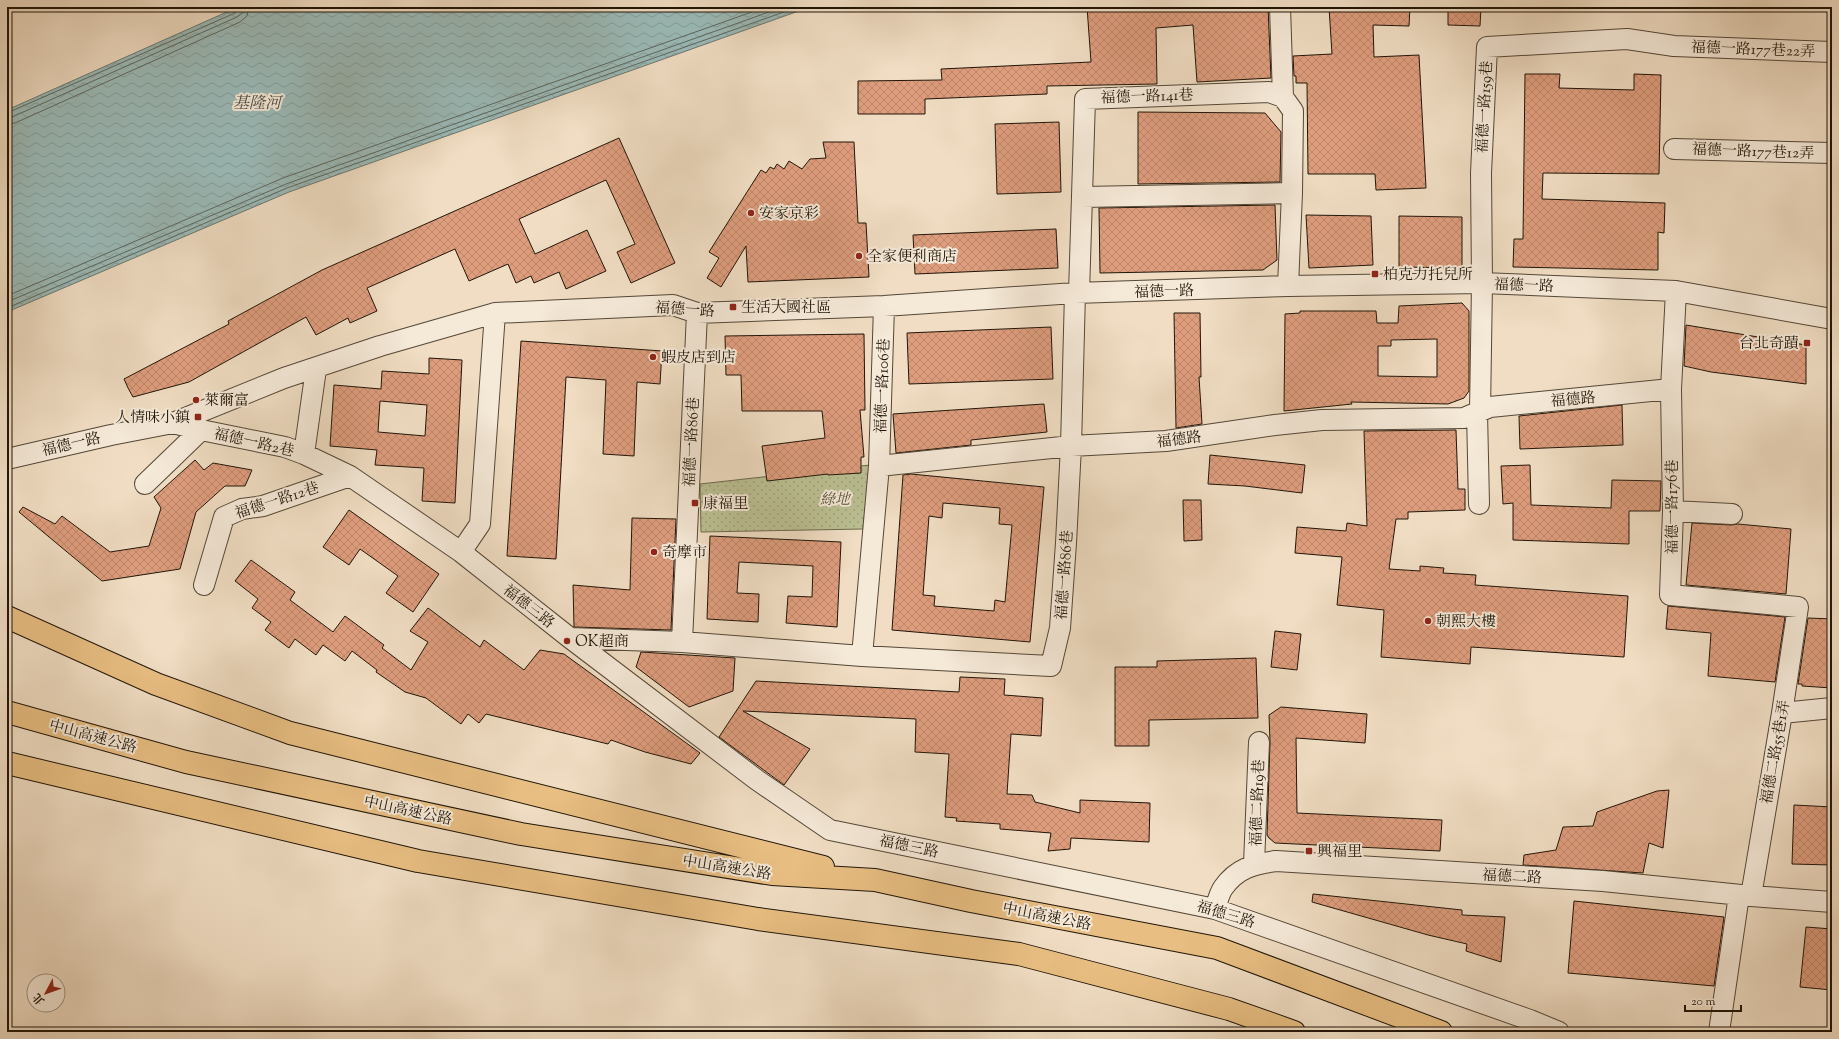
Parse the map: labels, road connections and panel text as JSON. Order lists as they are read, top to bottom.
{
  "streets": {
    "highway": ["中山高速公路"],
    "street": [
      "福德一路177巷22弄",
      "福德一路141巷",
      "福德一路159巷",
      "福德一路177巷12弄",
      "福德一路",
      "福德一路106巷",
      "福德路",
      "福德一路2巷",
      "福德一路86巷",
      "福德一路12巷",
      "福德一路176巷",
      "福德三路",
      "福德二路55巷1弄",
      "福德二路19巷",
      "福德二路"
    ]
  },
  "crossings": [
    ["福德一路177巷22弄", "福德一路159巷"],
    ["福德一路141巷", "福德一路"],
    ["福德一路141巷", "福德一路86巷"],
    ["福德一路159巷", "福德一路"],
    ["福德一路", "福德一路106巷"],
    ["福德一路", "福德一路2巷"],
    ["福德一路", "福德一路86巷"],
    ["福德一路", "福德一路176巷"],
    ["福德一路106巷", "福德路"],
    ["福德路", "福德一路86巷"],
    ["福德路", "福德一路176巷"],
    ["福德一路2巷", "福德一路12巷"],
    ["福德一路2巷", "福德三路"],
    ["福德一路86巷", "福德三路"],
    ["福德一路12巷", "福德三路"],
    ["福德一路176巷", "福德二路55巷1弄"],
    ["福德三路", "福德二路"],
    ["福德二路55巷1弄", "福德二路"],
    ["福德二路19巷", "福德二路"]
  ],
  "water": ["基隆河"],
  "parks": ["綠地"],
  "places": {
    "other": [
      "安家京彩",
      "全家便利商店",
      "蝦皮店到店",
      "萊爾富",
      "奇摩市",
      "朝熙大樓",
      "OK超商"
    ],
    "transit": [
      "柏克力托兒所",
      "生活大國社區",
      "台北奇蹟",
      "人情味小鎮",
      "康福里",
      "興福里"
    ]
  },
  "scale_bar": "20 m",
  "north": "bottom left"
}
